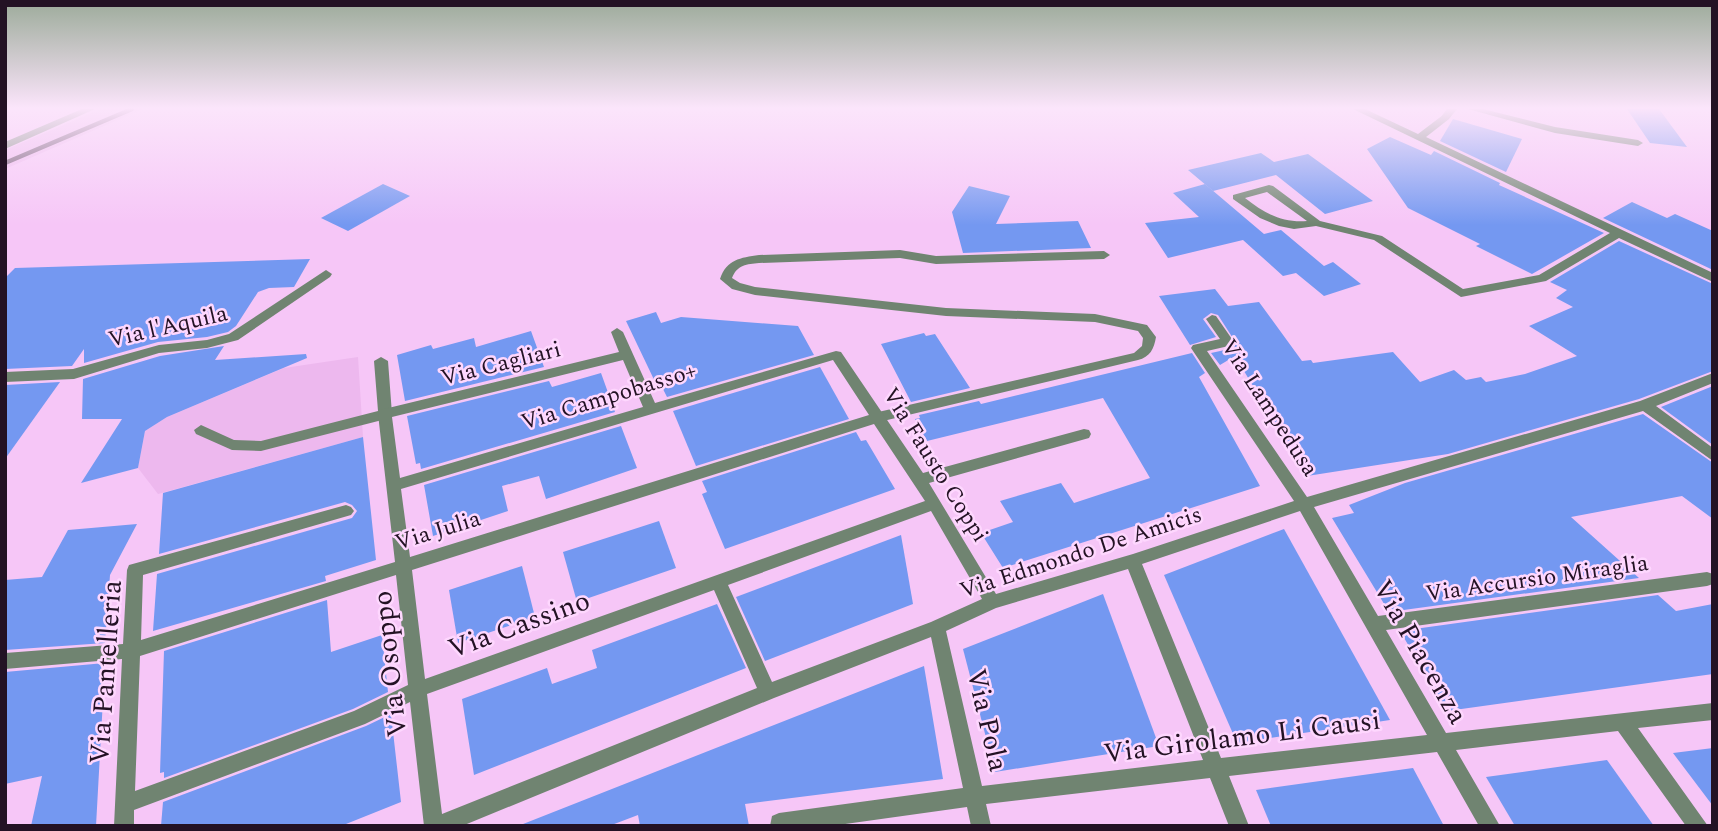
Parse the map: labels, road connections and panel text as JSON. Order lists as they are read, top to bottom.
{
  "streets": {
    "street": [
      "Via l'Aquila",
      "Via Cagliari",
      "Via Campobasso+",
      "Via Lampedusa",
      "Via Fausto Coppi",
      "Via Julia",
      "Via Edmondo De Amicis",
      "Via Accursio Miraglia",
      "Via Cassino",
      "Via Piacenza",
      "Via Osoppo",
      "Via Pantelleria",
      "Via Pola",
      "Via Girolamo Li Causi"
    ]
  },
  "crossings": [
    ["Via Cagliari", "Via Osoppo"],
    ["Via Campobasso+", "Via Fausto Coppi"],
    ["Via Campobasso+", "Via Osoppo"],
    ["Via Lampedusa", "Via Edmondo De Amicis"],
    ["Via Lampedusa", "Via Piacenza"],
    ["Via Fausto Coppi", "Via Julia"],
    ["Via Fausto Coppi", "Via Edmondo De Amicis"],
    ["Via Fausto Coppi", "Via Cassino"],
    ["Via Julia", "Via Osoppo"],
    ["Via Julia", "Via Pantelleria"],
    ["Via Edmondo De Amicis", "Via Piacenza"],
    ["Via Edmondo De Amicis", "Via Osoppo"],
    ["Via Edmondo De Amicis", "Via Pola"],
    ["Via Accursio Miraglia", "Via Piacenza"],
    ["Via Cassino", "Via Osoppo"],
    ["Via Cassino", "Via Pantelleria"],
    ["Via Piacenza", "Via Girolamo Li Causi"],
    ["Via Pola", "Via Girolamo Li Causi"]
  ]
}
